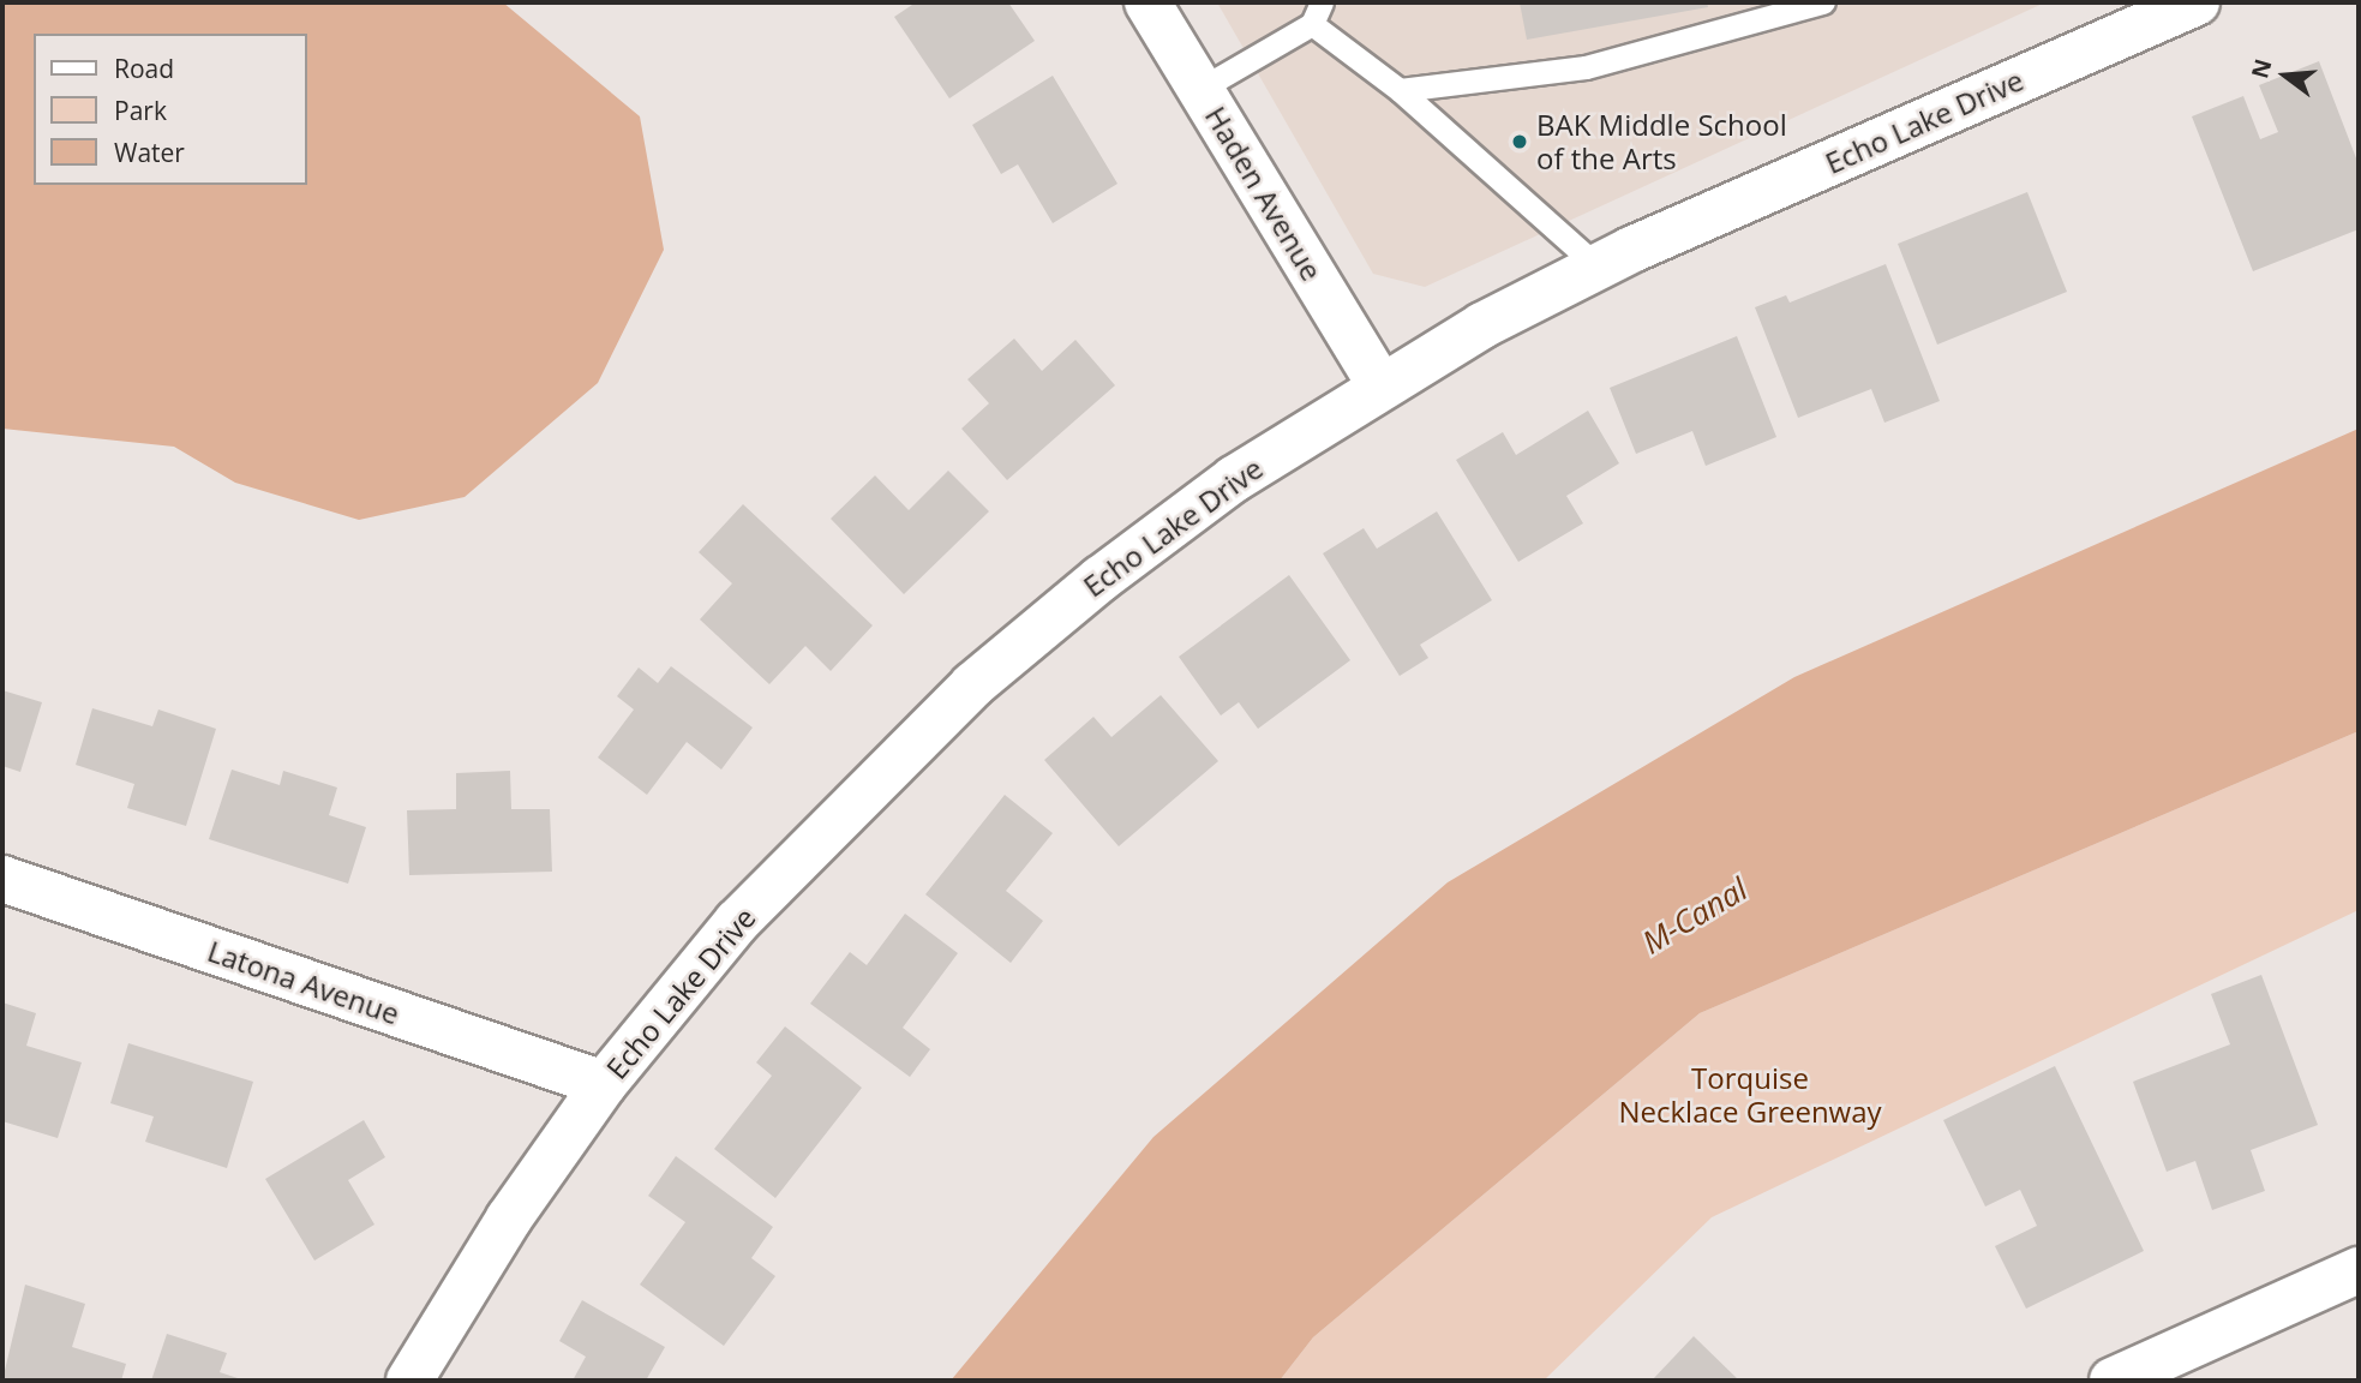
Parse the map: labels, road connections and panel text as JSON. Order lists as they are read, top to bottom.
{
  "streets": {
    "street": ["Echo Lake Drive", "Haden Avenue", "Latona Avenue"]
  },
  "crossings": [
    ["Echo Lake Drive", "Haden Avenue"],
    ["Echo Lake Drive", "Latona Avenue"]
  ],
  "water": ["M-Canal"],
  "parks": ["Torquise Necklace Greenway"],
  "places": ["BAK Middle School of the Arts"],
  "legend": ["Road", "Park", "Water"],
  "north": "left"
}
